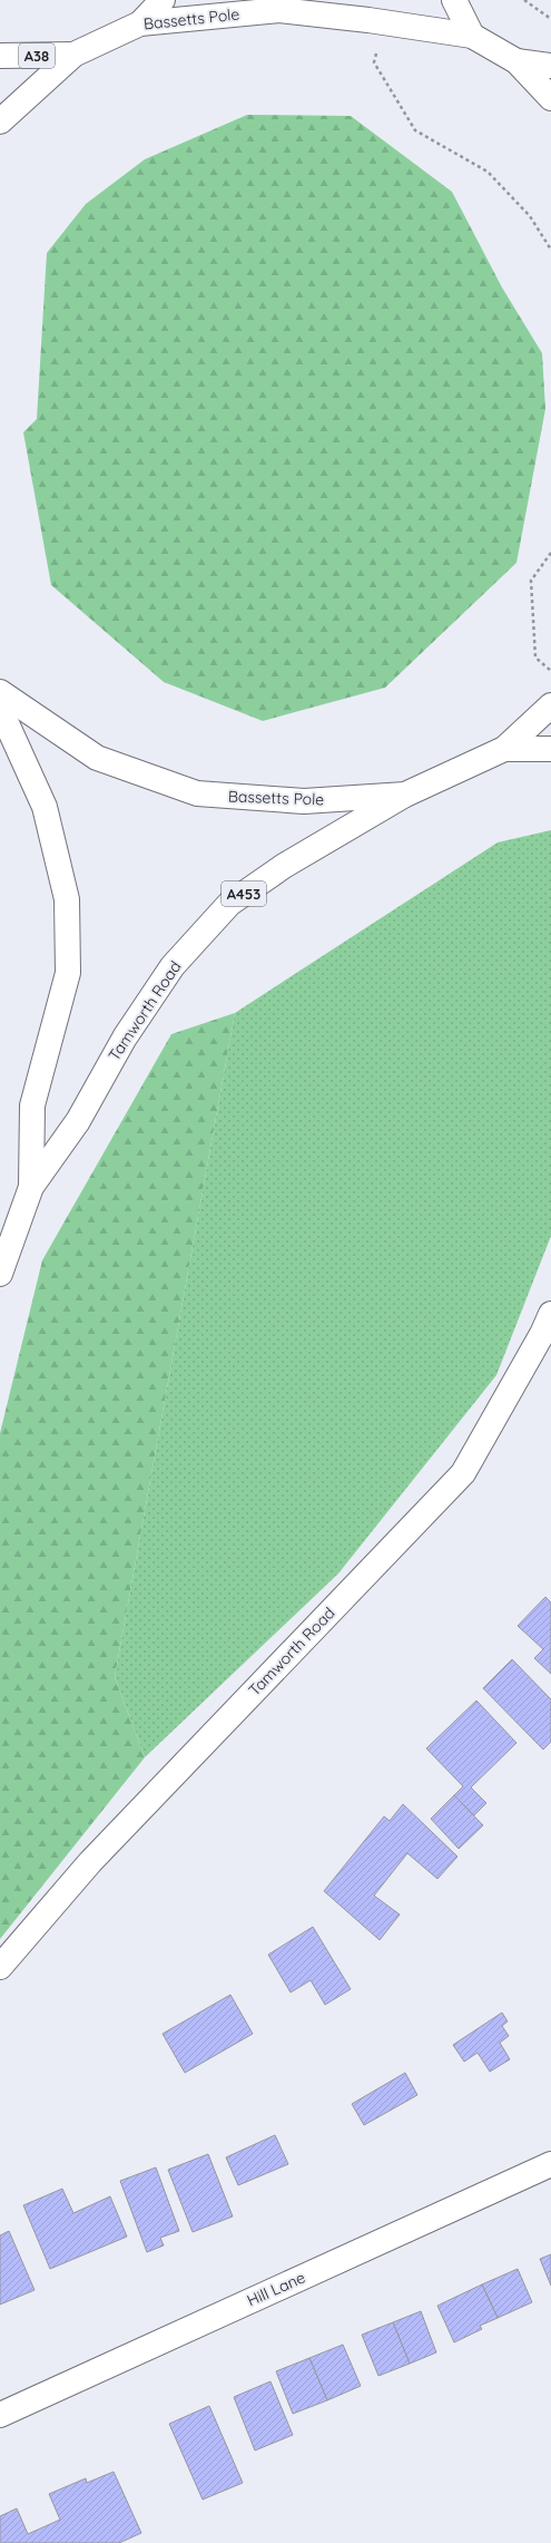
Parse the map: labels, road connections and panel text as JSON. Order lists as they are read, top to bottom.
{
  "streets": {
    "main road": [
      "Bassetts Pole",
      "A38",
      "A453",
      "Tamworth Road",
      "Hill Lane"
    ]
  },
  "crossings": [
    ["Bassetts Pole", "A38"],
    ["Bassetts Pole", "Tamworth Road"]
  ]
}
